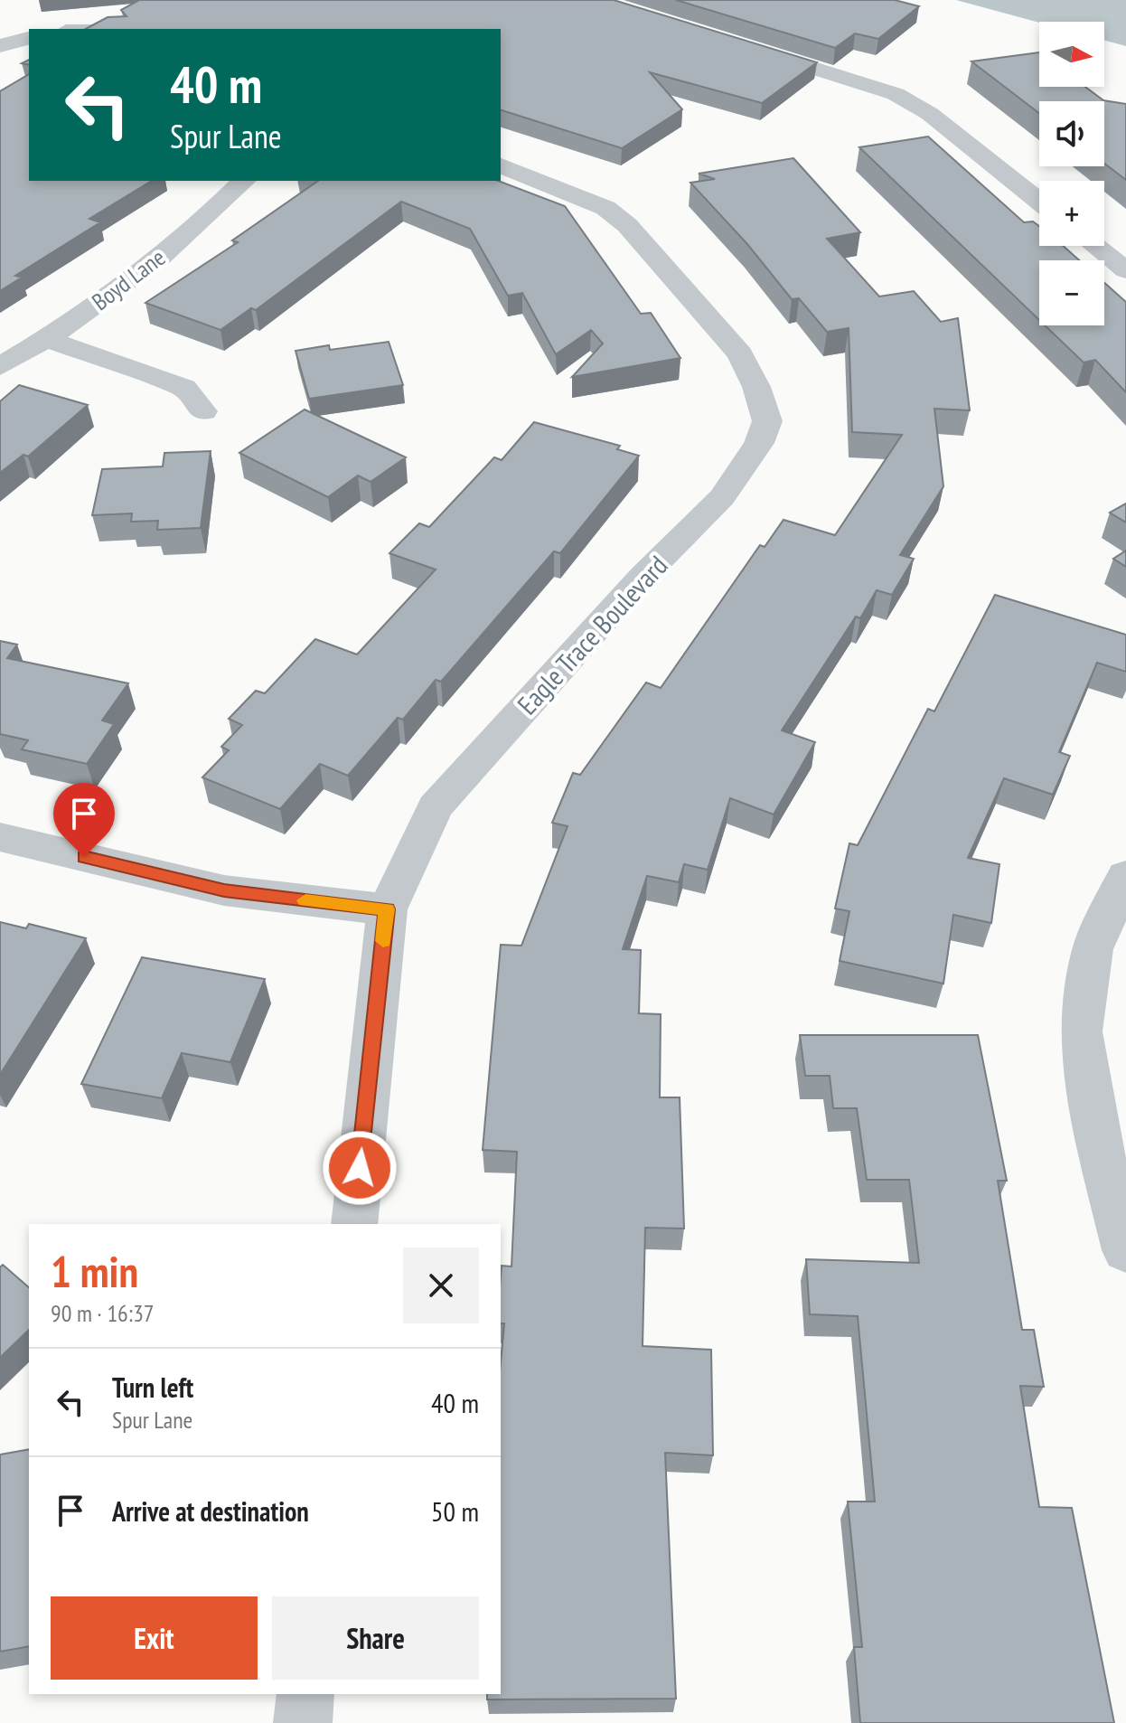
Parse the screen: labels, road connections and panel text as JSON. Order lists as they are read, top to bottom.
{
  "streets": {
    "street": ["Boyd Lane", "Eagle Trace Boulevard"]
  },
  "north": "right",
  "page": {
    "map_buttons": ["+", "−"],
    "turn": ["40 m", "Spur Lane"],
    "heading": ["1 min", "90 m · 16:37"],
    "list": [
      {
        "name": "Turn left",
        "note": "Spur Lane",
        "value": "40 m"
      },
      {
        "name": "Arrive at destination",
        "value": "50 m"
      }
    ],
    "buttons": ["Exit", "Share"]
  }
}
